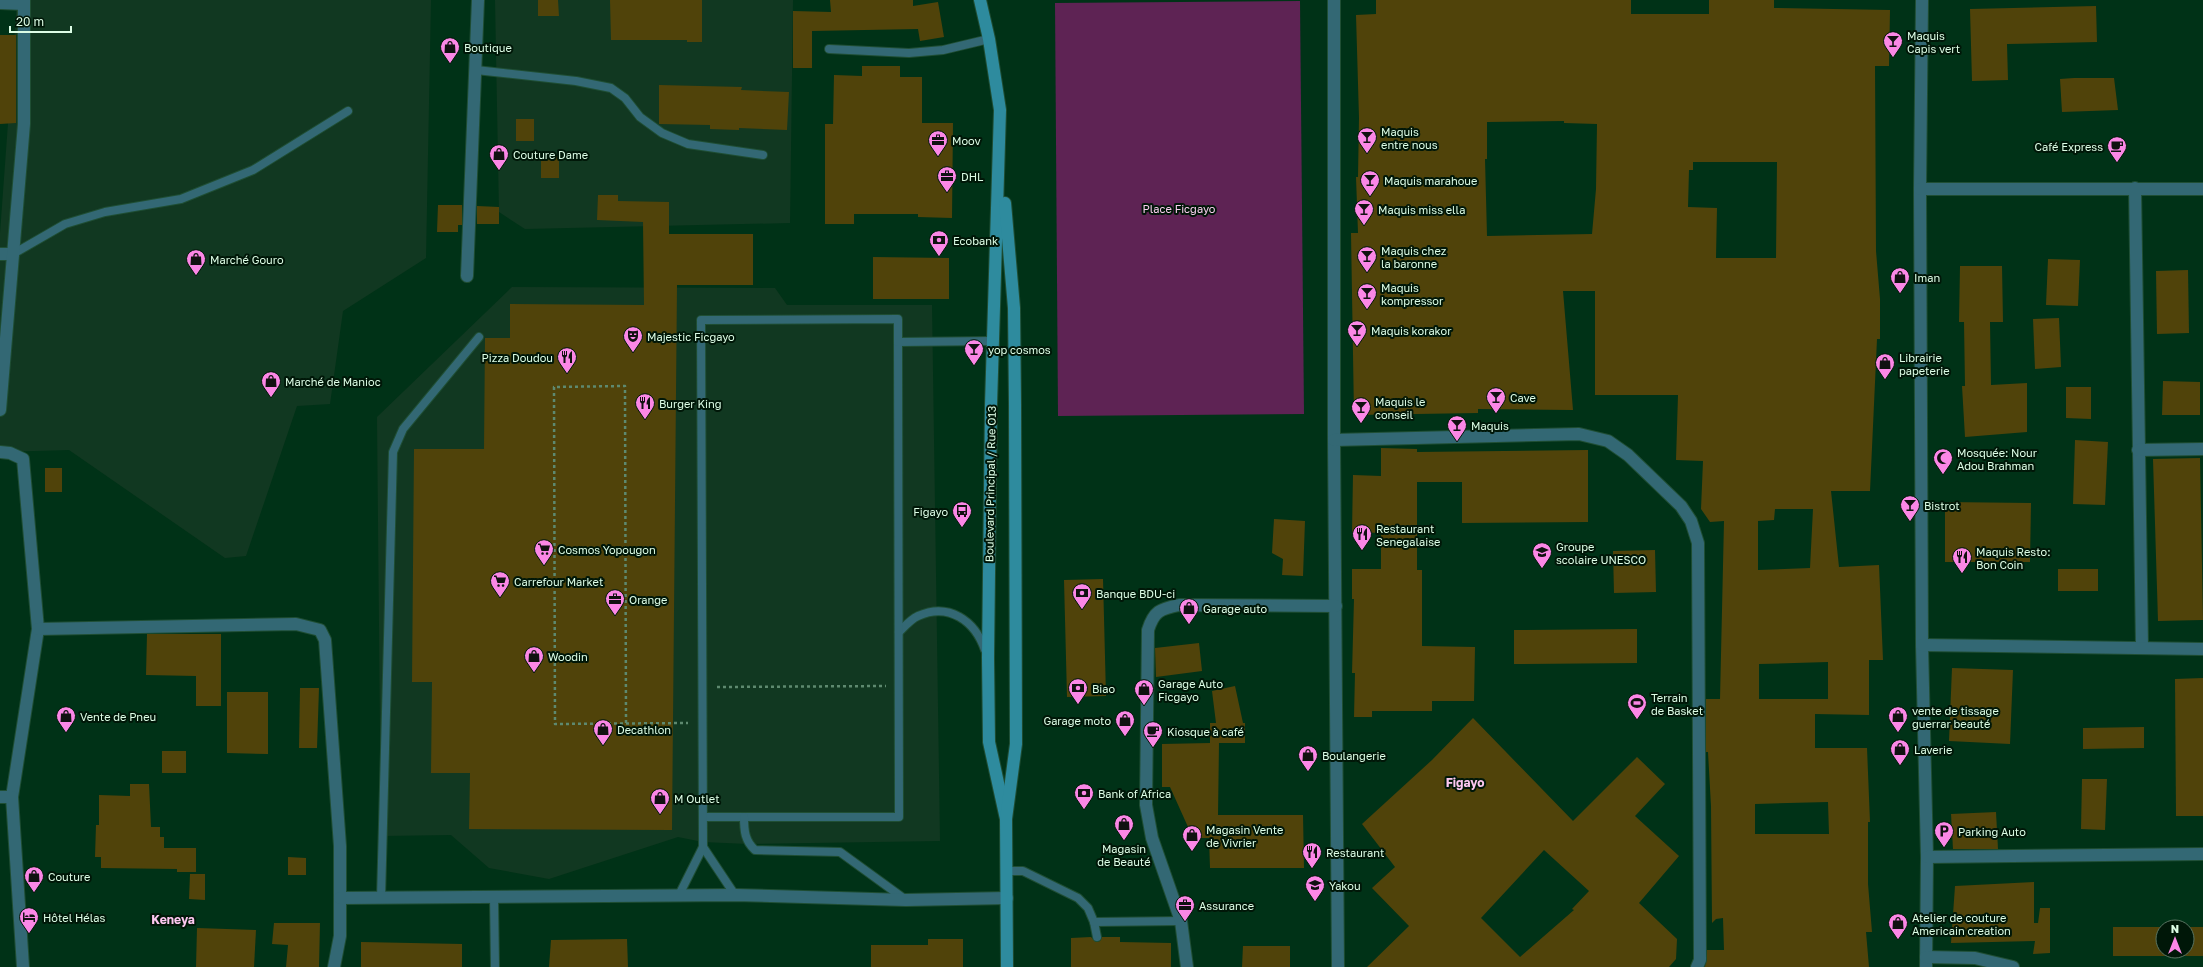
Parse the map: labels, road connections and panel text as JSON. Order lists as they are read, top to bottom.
{
  "streets": {
    "main road": ["Boulevard Principal / Rue O13"]
  },
  "districts": ["Figayo", "Keneya"],
  "parks": ["Place Ficgayo"],
  "places": {
    "bar": [
      "Maquis Capis vert",
      "Maquis entre nous",
      "Maquis marahoue",
      "Maquis miss ella",
      "Maquis chez la baronne",
      "Maquis kompressor",
      "Maquis korakor",
      "yop cosmos",
      "Cave",
      "Maquis le conseil",
      "Maquis",
      "Bistrot"
    ],
    "shop": [
      "Boutique",
      "Couture Dame",
      "Marché Gouro",
      "Iman",
      "Librairie papeterie",
      "Marché de Manioc",
      "Garage auto",
      "Woodin",
      "Garage Auto Ficgayo",
      "Vente de Pneu",
      "vente de tissage guerrar beauté",
      "Garage moto",
      "Decathlon",
      "Laverie",
      "Boulangerie",
      "M Outlet",
      "Magasin de Beauté",
      "Magasin Vente de Vivrier",
      "Couture",
      "Atelier de couture Americain creation"
    ],
    "office": [
      "Moov",
      "DHL",
      "Orange",
      "Assurance"
    ],
    "cafe": ["Café Express", "Kiosque à café"],
    "bank": [
      "Ecobank",
      "Banque BDU-ci",
      "Biao",
      "Bank of Africa"
    ],
    "theatre": ["Majestic Ficgayo"],
    "restaurant": [
      "Pizza Doudou",
      "Burger King",
      "Restaurant Senegalaise",
      "Maquis Resto: Bon Coin",
      "Restaurant"
    ],
    "mosque": ["Mosquée: Nour Adou Brahman"],
    "bus stop": ["Figayo"],
    "supermarket": ["Cosmos Yopougon", "Carrefour Market"],
    "school or university": ["Groupe scolaire UNESCO", "Yakou"],
    "sports": ["Terrain de Basket"],
    "parking": ["Parking Auto"],
    "hotel": ["Hôtel Hélas"]
  },
  "scale_bar": "20 m",
  "north": "top"
}
